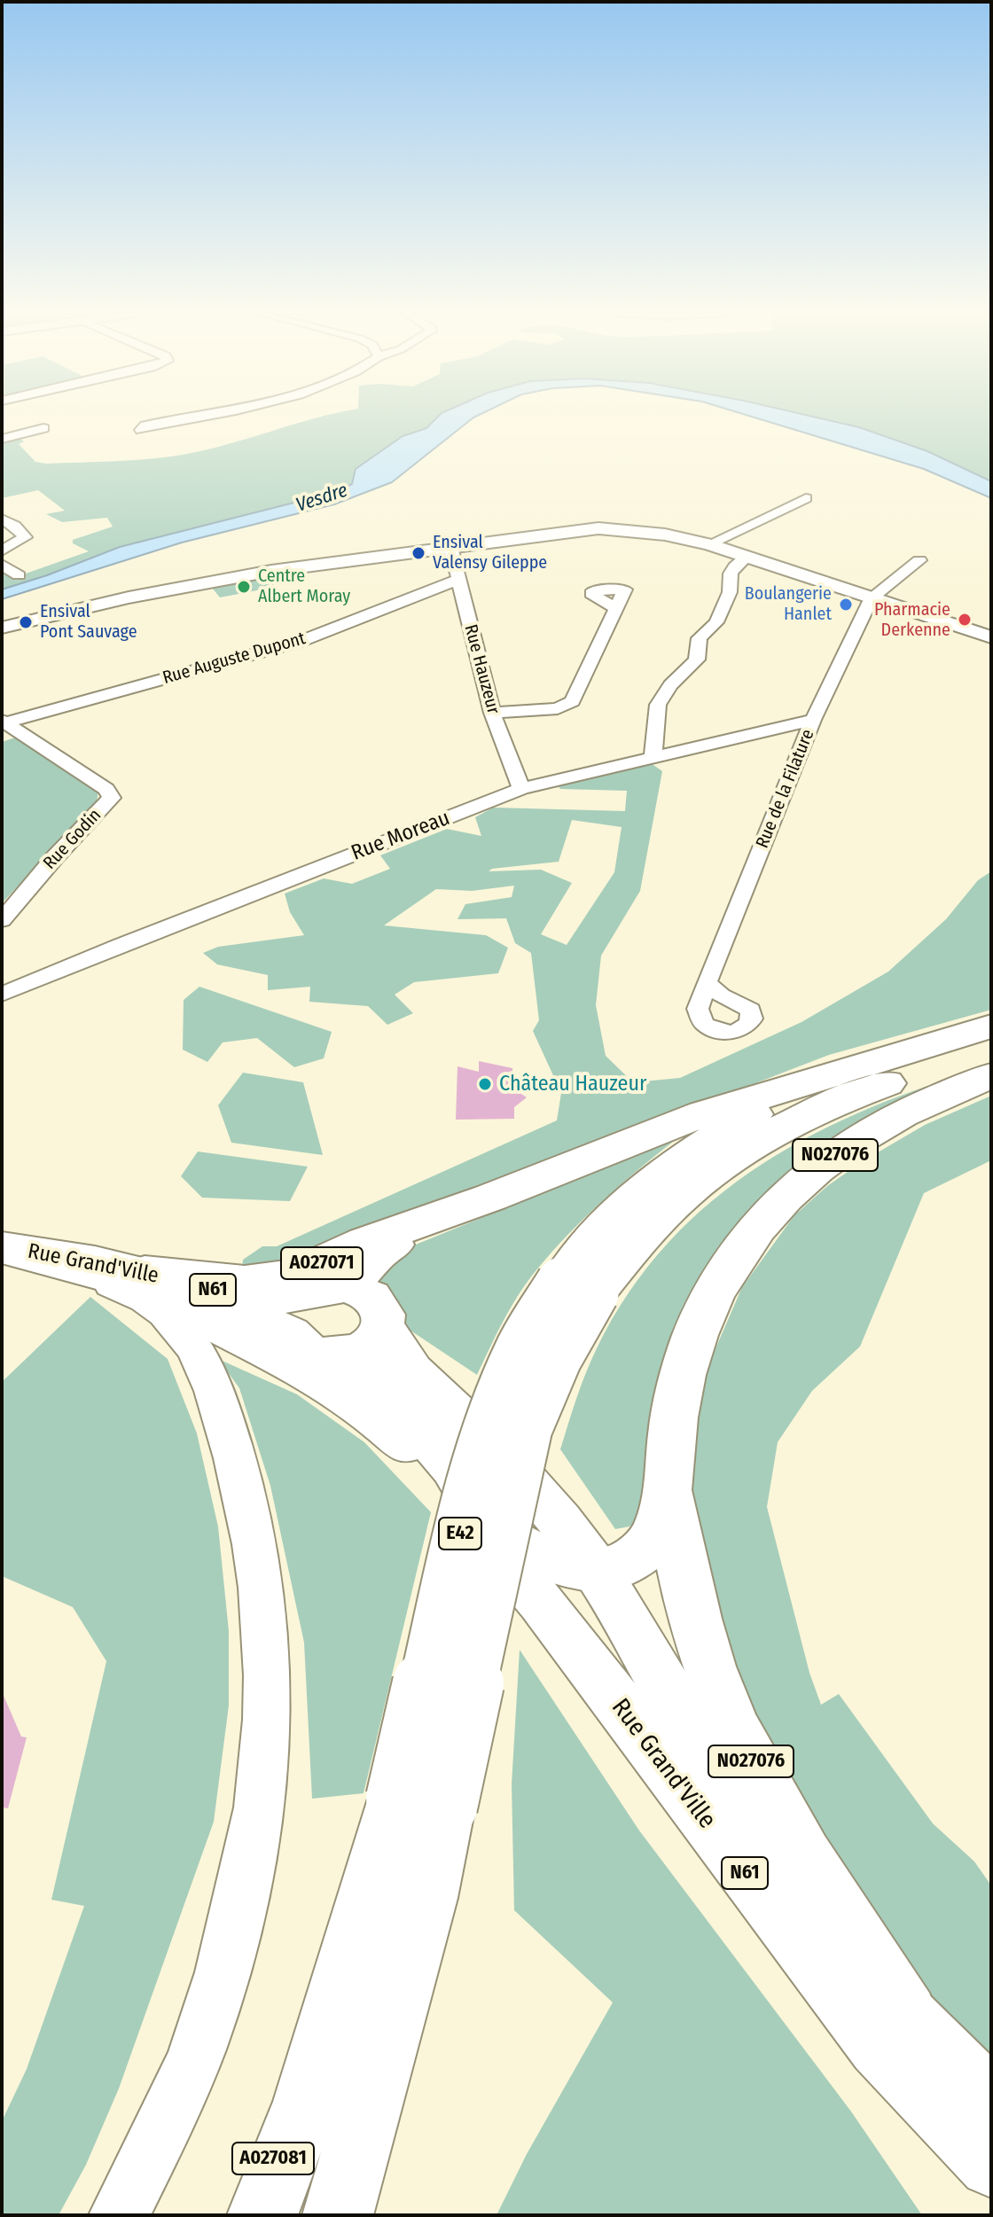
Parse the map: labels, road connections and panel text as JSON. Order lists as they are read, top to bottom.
{
  "streets": {
    "highway": [
      "N027076",
      "A027071",
      "E42",
      "A027081"
    ],
    "main road": ["Rue Grand'Ville", "N61"],
    "street": [
      "Rue Auguste Dupont",
      "Rue Hauzeur",
      "Rue de la Filature",
      "Rue Moreau",
      "Rue Godin"
    ]
  },
  "crossings": [
    ["Rue Auguste Dupont", "Rue Hauzeur"],
    ["Rue Auguste Dupont", "Rue Godin"],
    ["Rue Hauzeur", "Rue Moreau"],
    ["Rue de la Filature", "Rue Moreau"],
    ["N027076", "Rue Grand'Ville"],
    ["A027071", "Rue Grand'Ville"],
    ["E42", "A027081"]
  ],
  "water": ["Vesdre"],
  "places": [
    "Ensival Valensy Gileppe",
    "Centre Albert Moray",
    "Boulangerie Hanlet",
    "Pharmacie Derkenne",
    "Ensival Pont Sauvage",
    "Château Hauzeur"
  ]
}
